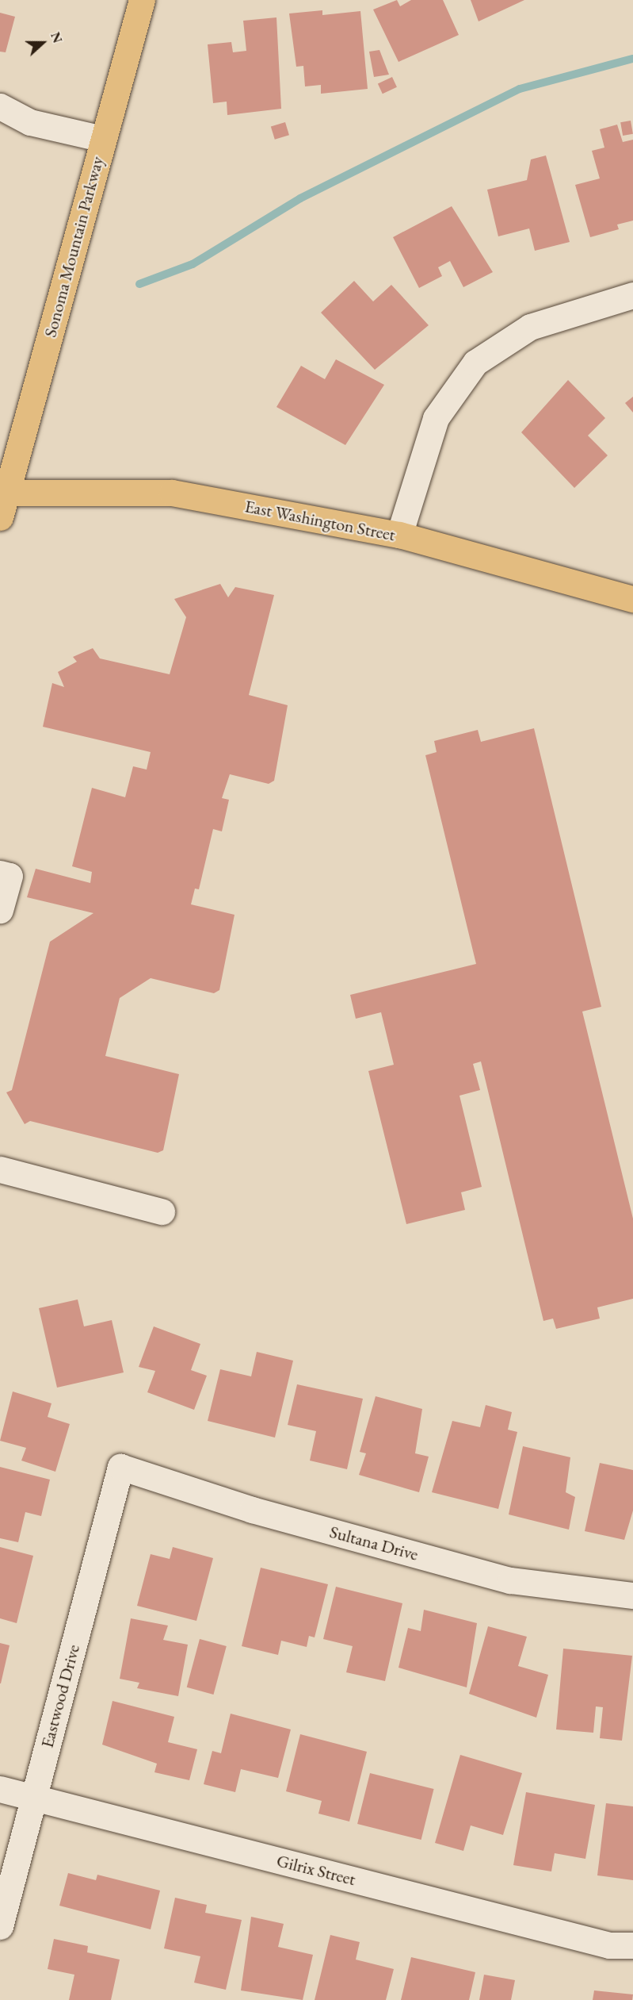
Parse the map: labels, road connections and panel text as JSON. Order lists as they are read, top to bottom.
{
  "streets": {
    "main road": ["Sonoma Mountain Parkway", "East Washington Street"],
    "street": ["Sultana Drive", "Eastwood Drive", "Gilrix Street"]
  },
  "crossings": [
    ["Sonoma Mountain Parkway", "East Washington Street"],
    ["Sultana Drive", "Eastwood Drive"],
    ["Eastwood Drive", "Gilrix Street"]
  ],
  "north": "right"
}
